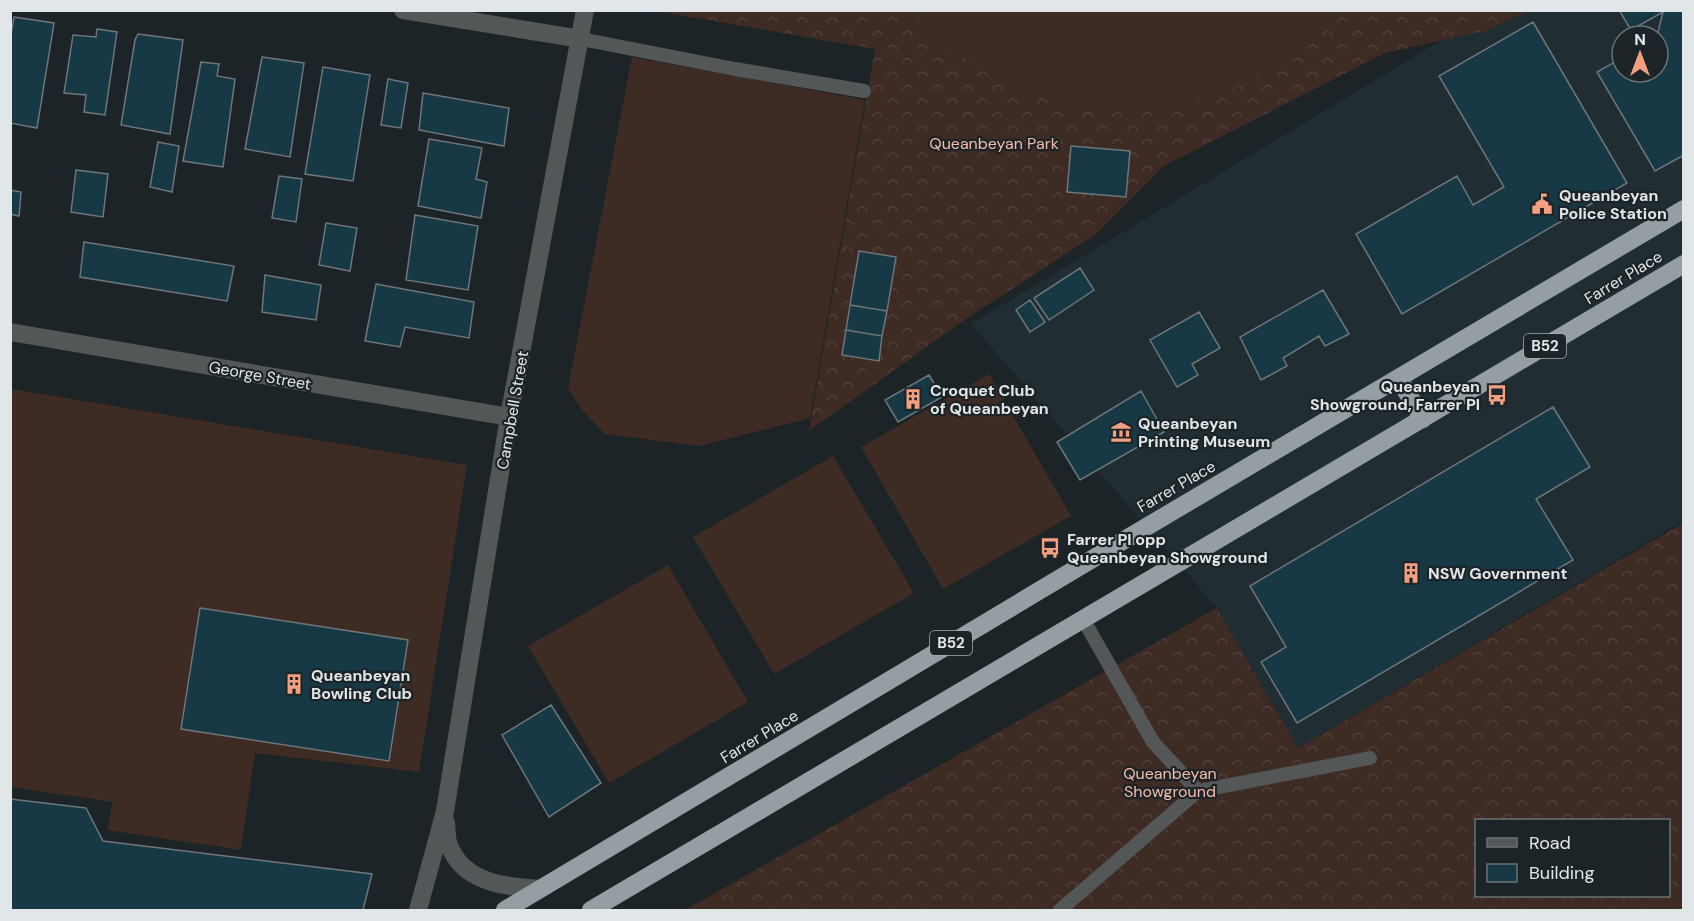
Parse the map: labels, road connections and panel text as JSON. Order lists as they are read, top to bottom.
{
  "streets": {
    "highway": ["Farrer Place", "B52"],
    "street": ["George Street", "Campbell Street"]
  },
  "crossings": [
    ["Farrer Place", "Campbell Street"],
    ["George Street", "Campbell Street"]
  ],
  "parks": ["Queanbeyan Park", "Queanbeyan Showground"],
  "places": {
    "public building": ["Queanbeyan Police Station"],
    "bus stop": ["Queanbeyan Showground, Farrer Pl", "Farrer Pl opp Queanbeyan Showground"],
    "building": ["Croquet Club of Queanbeyan", "NSW Government", "Queanbeyan Bowling Club"],
    "museum": ["Queanbeyan Printing Museum"]
  },
  "legend": ["Road", "Building"],
  "north": "top"
}
